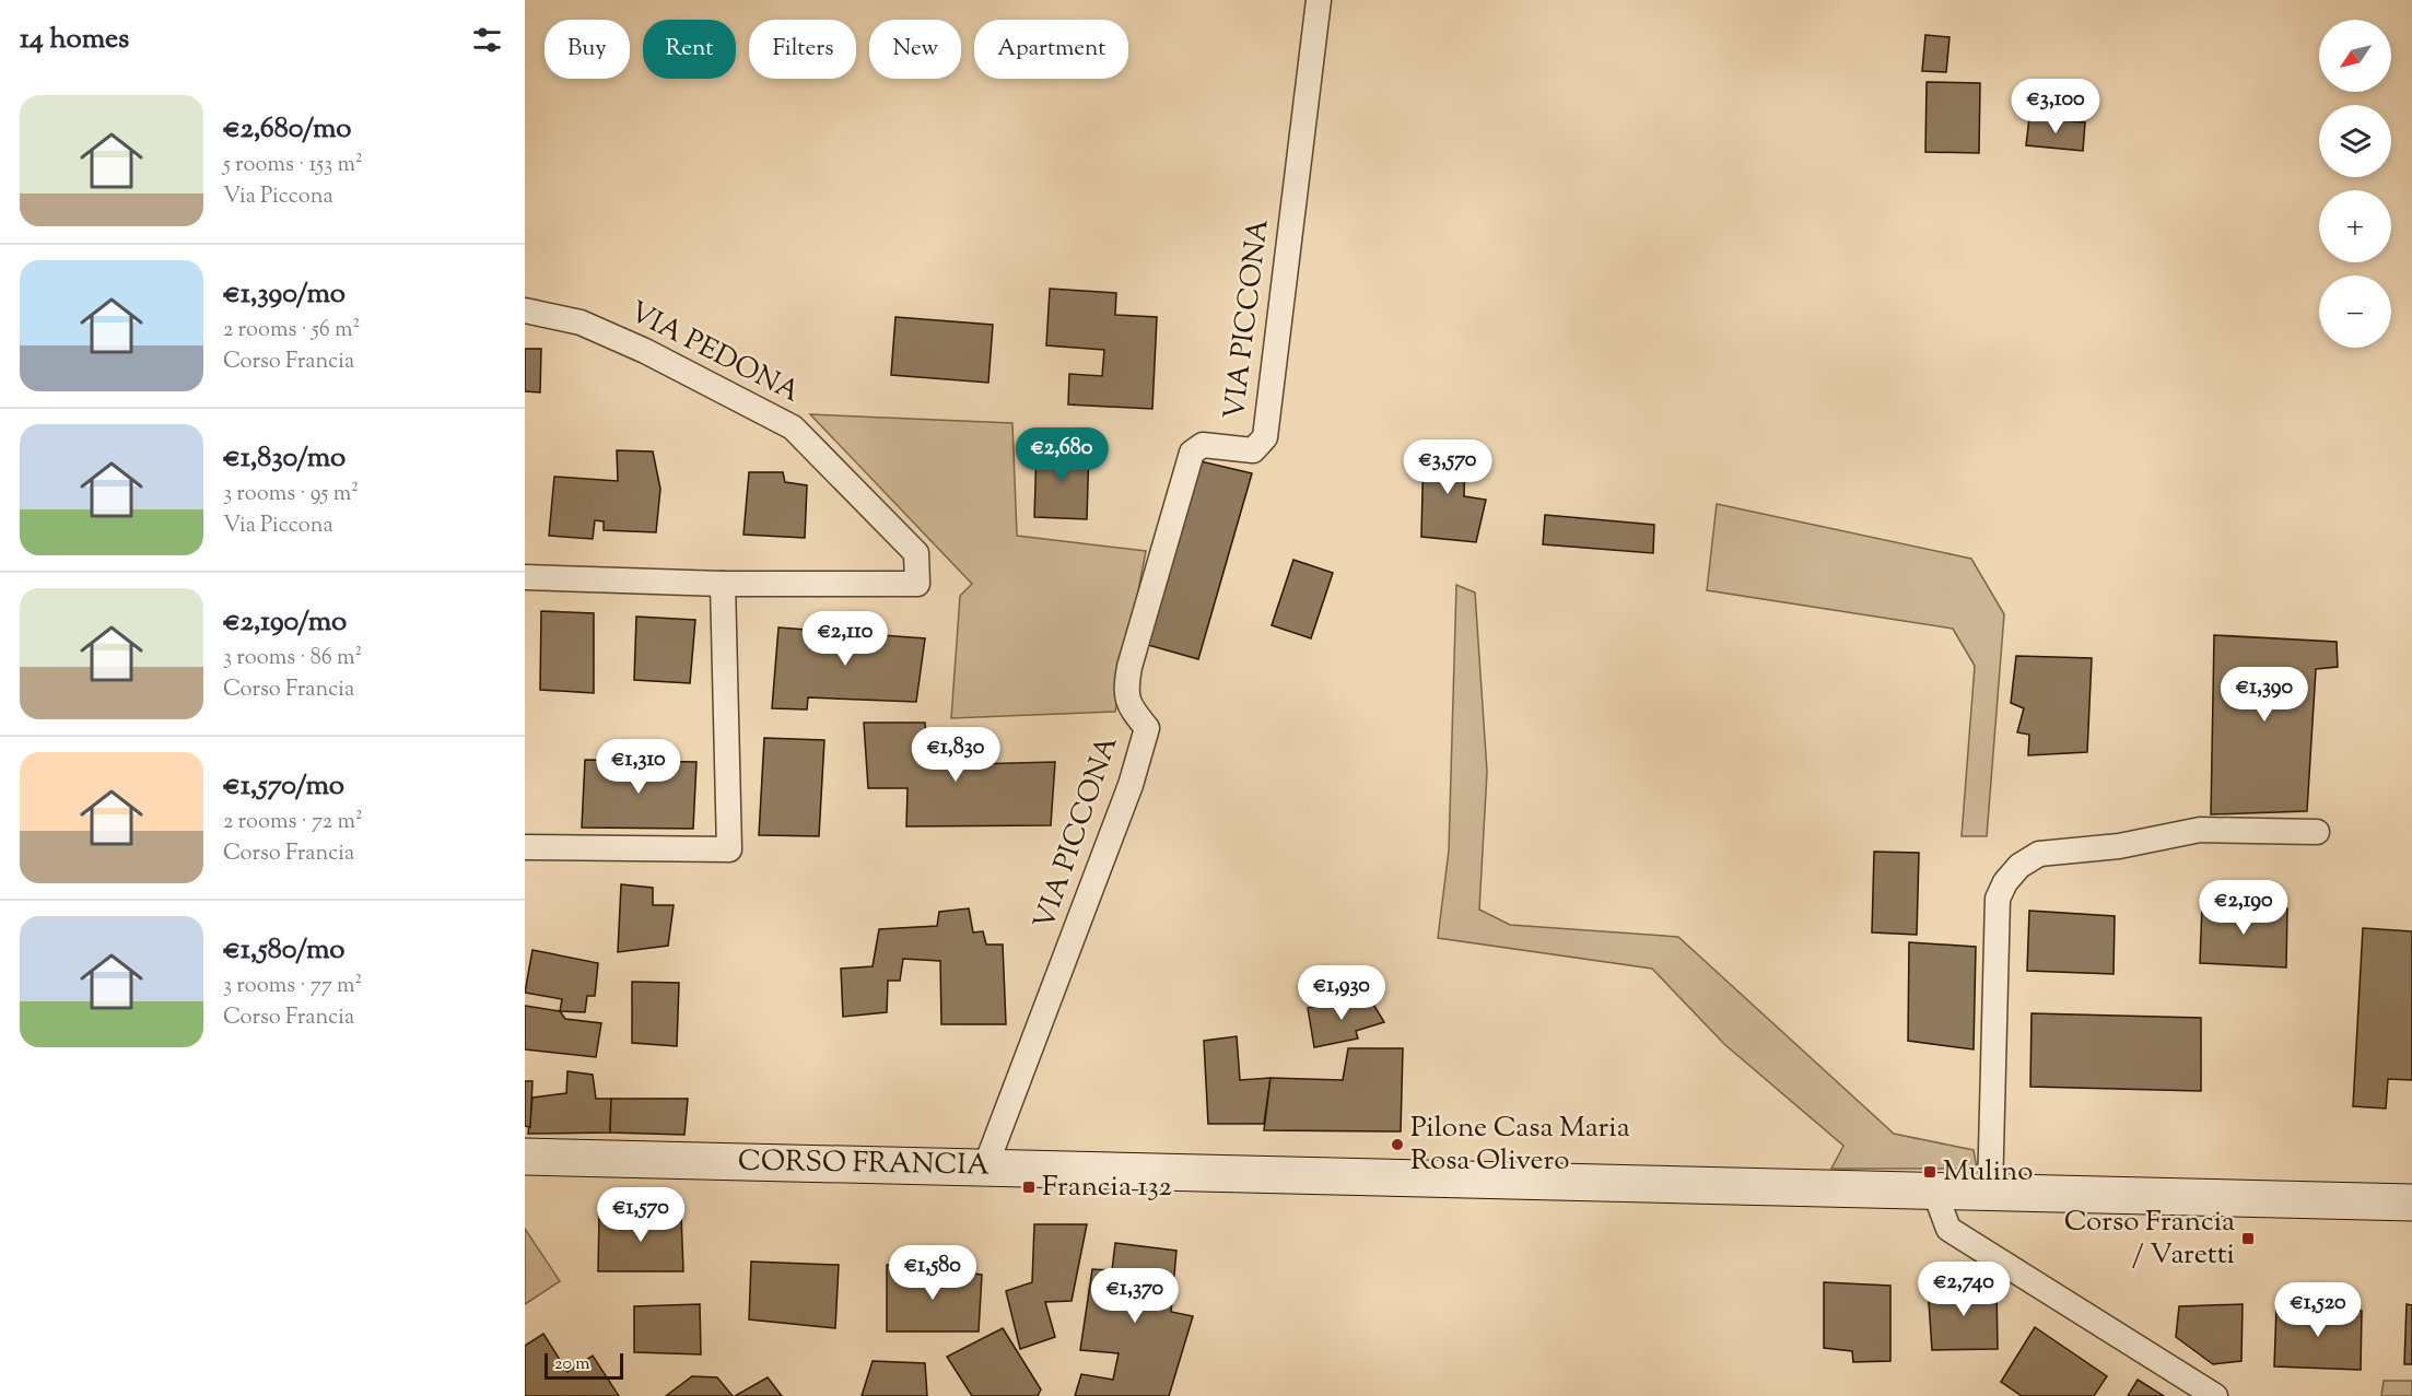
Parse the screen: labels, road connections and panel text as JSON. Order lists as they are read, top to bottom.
{
  "streets": {
    "main road": ["CORSO FRANCIA"],
    "street": ["VIA PICCONA", "VIA PEDONA"]
  },
  "crossings": [
    ["VIA PICCONA", "CORSO FRANCIA"]
  ],
  "places": {
    "other": ["Pilone Casa Maria Rosa Olivero"],
    "transit": ["Mulino", "Francia 132", "Corso Francia / Varetti"]
  },
  "scale_bar": "20 m",
  "north": "bottom left",
  "page": {
    "heading": "14 homes",
    "map_buttons": ["+", "−"],
    "chip": [
      "Buy",
      "Rent",
      "Filters",
      "New",
      "Apartment"
    ],
    "list": [
      {
        "name": "€2,680/mo",
        "note": "5 rooms · 153 m² · Via Piccona"
      },
      {
        "name": "€1,390/mo",
        "note": "2 rooms · 56 m² · Corso Francia"
      },
      {
        "name": "€1,830/mo",
        "note": "3 rooms · 95 m² · Via Piccona"
      },
      {
        "name": "€2,190/mo",
        "note": "3 rooms · 86 m² · Corso Francia"
      },
      {
        "name": "€1,570/mo",
        "note": "2 rooms · 72 m² · Corso Francia"
      },
      {
        "name": "€1,580/mo",
        "note": "3 rooms · 77 m² · Corso Francia"
      }
    ],
    "price": [
      "€3,100",
      "€2,680",
      "€3,570",
      "€2,110",
      "€1,390",
      "€1,830",
      "€1,310",
      "€2,190",
      "€1,930",
      "€1,570",
      "€1,580",
      "€2,740",
      "€1,370",
      "€1,520"
    ],
    "scale": "20 m"
  }
}
